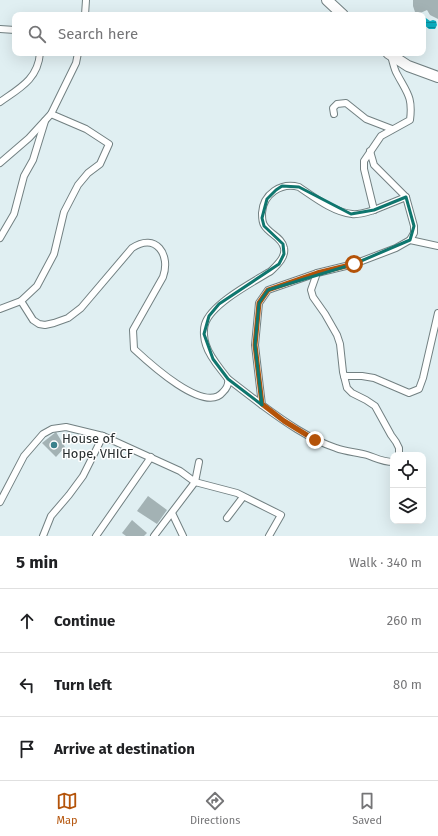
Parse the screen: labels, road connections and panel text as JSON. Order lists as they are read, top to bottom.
{
  "places": ["House of Hope, VHICF"],
  "page": {
    "search": "Search here",
    "heading": ["5 min", "Walk · 340 m"],
    "list": [
      ["Continue", "260 m"],
      ["Turn left", "80 m"],
      "Arrive at destination"
    ],
    "nav": ["Map", "Directions", "Saved"]
  }
}
